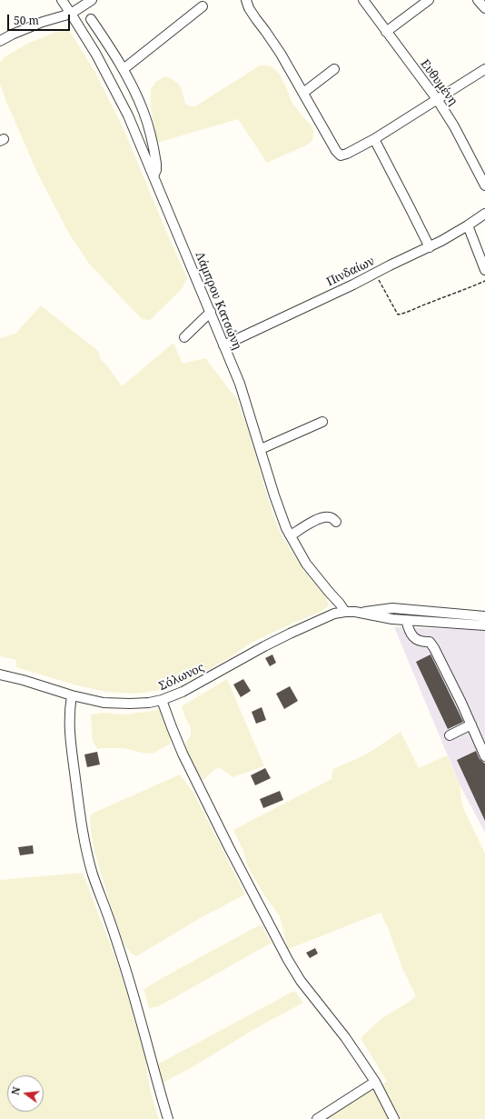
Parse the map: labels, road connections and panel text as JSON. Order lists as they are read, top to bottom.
{
  "streets": {
    "street": [
      "Ευθυμένη",
      "Πινδαίων",
      "Λάμπρου Κατσώνη",
      "Σόλωνος"
    ]
  },
  "crossings": [
    ["Πινδαίων", "Λάμπρου Κατσώνη"],
    ["Λάμπρου Κατσώνη", "Σόλωνος"]
  ],
  "scale_bar": "50 m",
  "north": "left"
}
